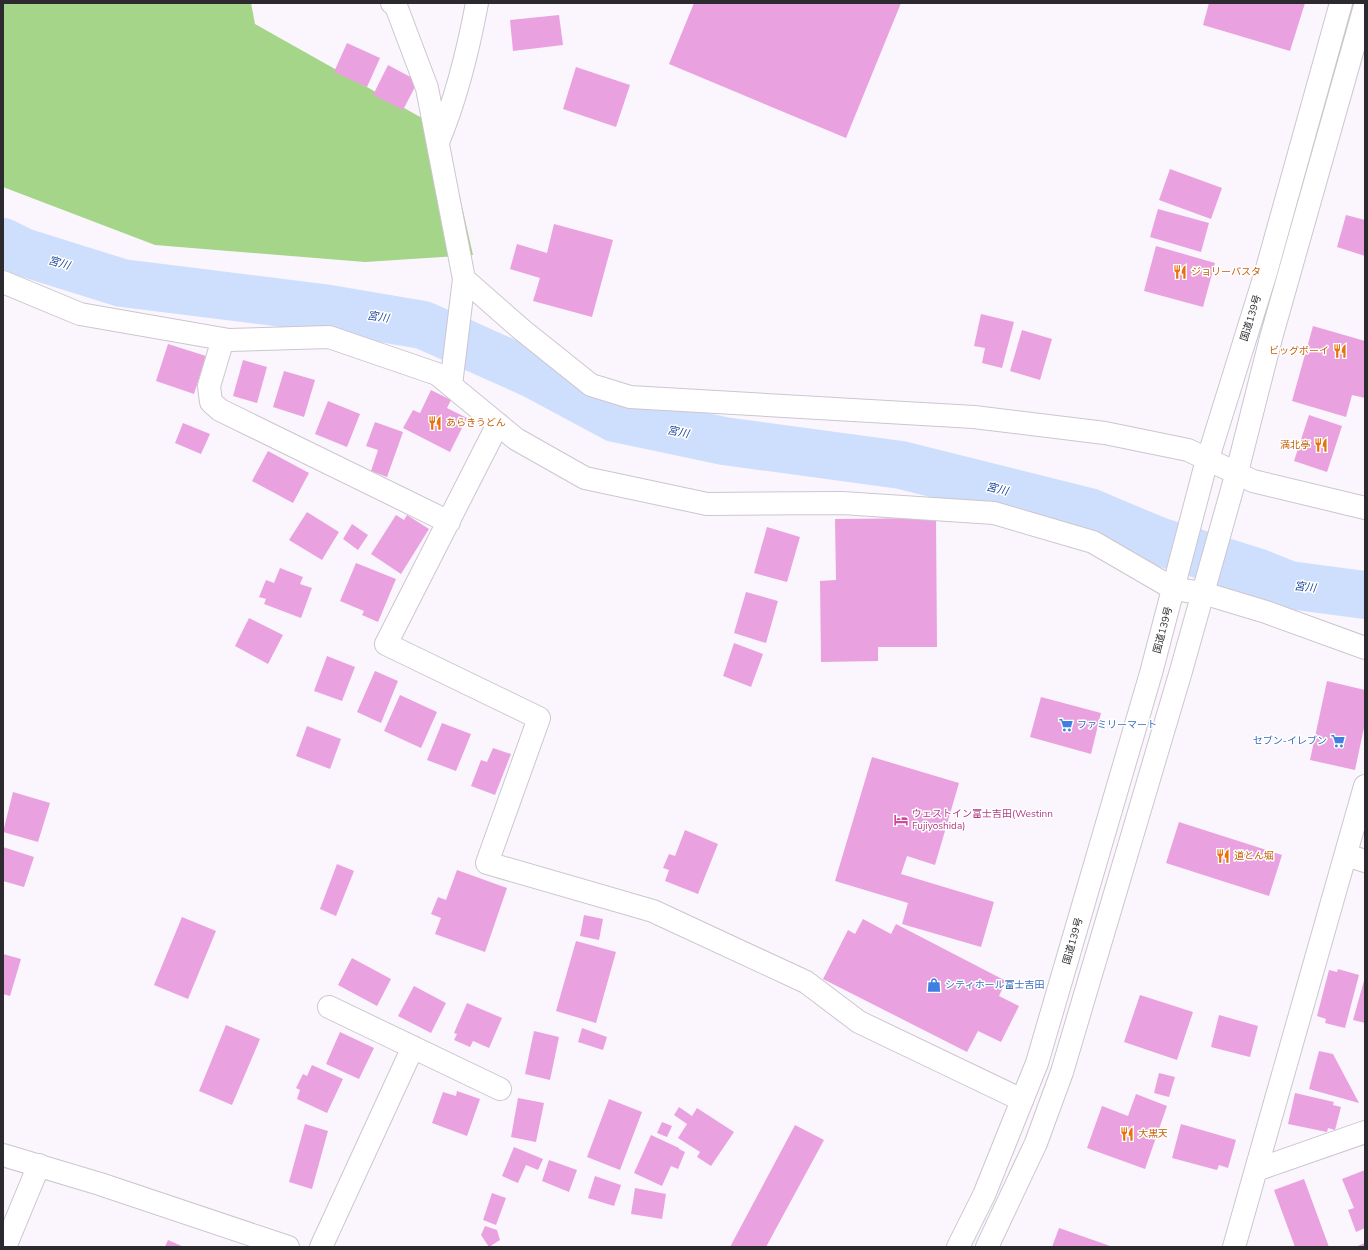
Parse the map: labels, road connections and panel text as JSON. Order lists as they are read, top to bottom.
{
  "streets": {
    "main road": ["国道139号"]
  },
  "water": ["宮川"],
  "places": {
    "restaurant": [
      "ジョリーパスタ",
      "ビッグボーイ",
      "あらきうどん",
      "満北亭",
      "道とん堀",
      "大黒天"
    ],
    "supermarket": ["ファミリーマート", "セブン-イレブン"],
    "hotel": ["ウェストイン富士吉田(Westinn Fujiyoshida)"],
    "shop": ["シティホール富士吉田"]
  }
}
